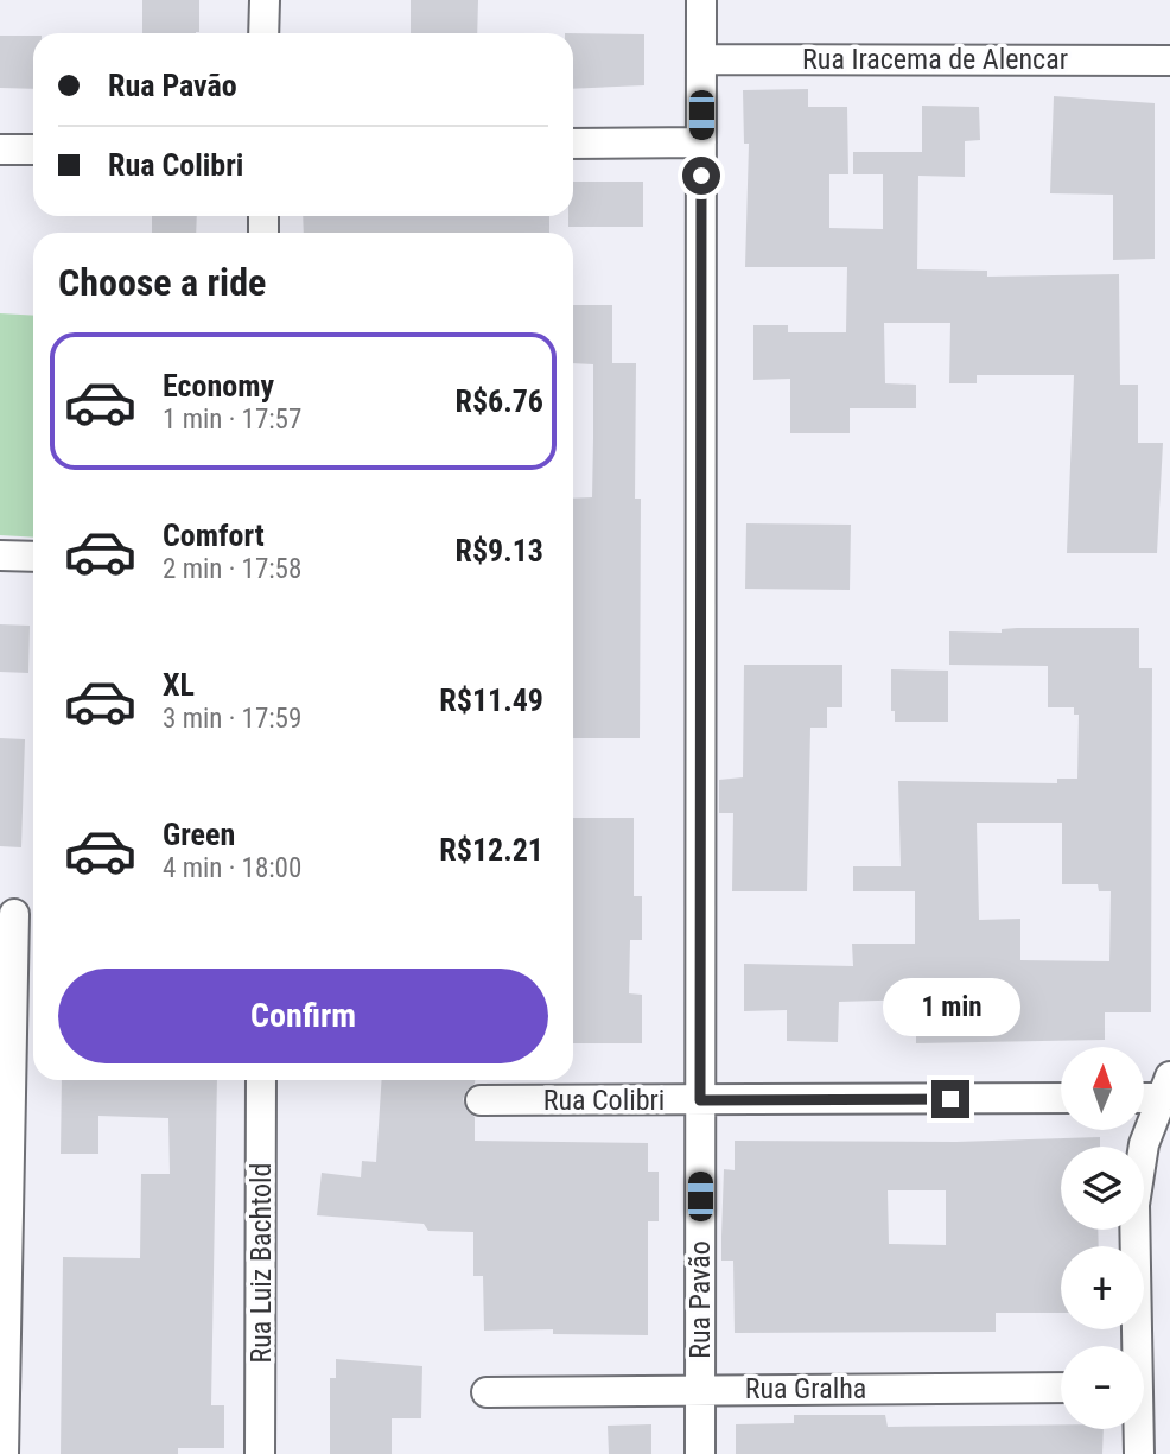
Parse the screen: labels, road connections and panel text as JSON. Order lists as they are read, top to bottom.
{
  "streets": {
    "street": [
      "Rua Iracema de Alencar",
      "Rua Colibri",
      "Rua Luiz Bachtold",
      "Rua Pavão",
      "Rua Gralha"
    ]
  },
  "crossings": [
    ["Rua Iracema de Alencar", "Rua Pavão"],
    ["Rua Colibri", "Rua Pavão"],
    ["Rua Pavão", "Rua Gralha"]
  ],
  "north": "top",
  "page": {
    "banner": ["Rua Pavão", "Rua Colibri"],
    "heading": "Choose a ride",
    "list": [
      {
        "name": "Economy",
        "note": "1 min · 17:57",
        "value": "R$6.76"
      },
      {
        "name": "Comfort",
        "note": "2 min · 17:58",
        "value": "R$9.13"
      },
      {
        "name": "XL",
        "note": "3 min · 17:59",
        "value": "R$11.49"
      },
      {
        "name": "Green",
        "note": "4 min · 18:00",
        "value": "R$12.21"
      }
    ],
    "buttons": "Confirm",
    "bubble": "1 min",
    "map_buttons": ["+", "−"]
  }
}
